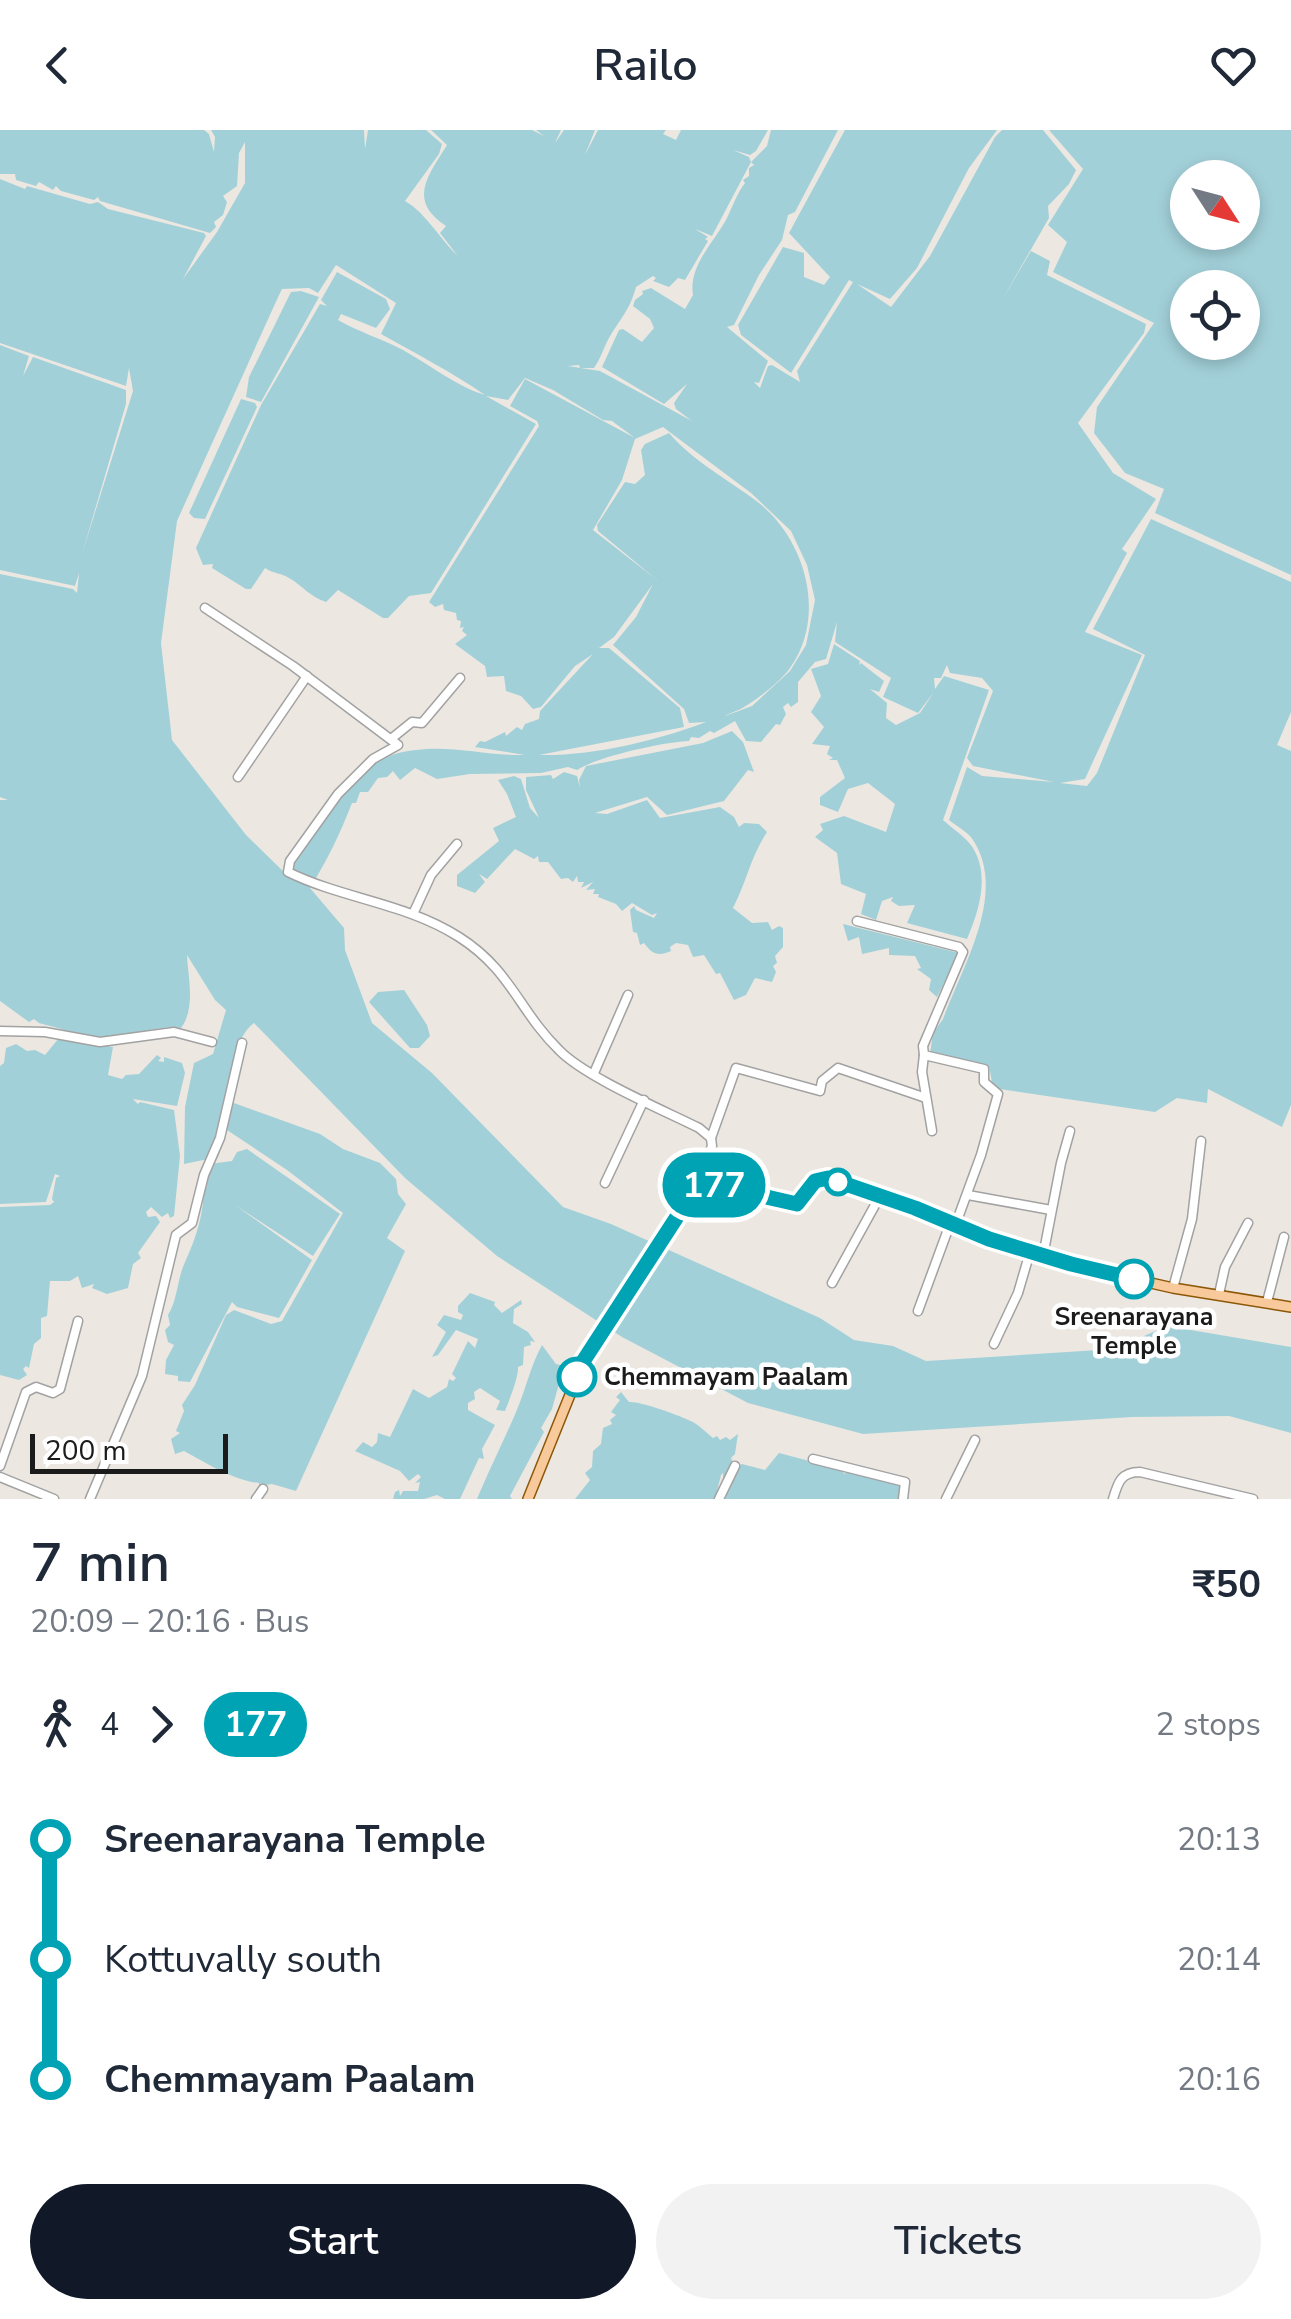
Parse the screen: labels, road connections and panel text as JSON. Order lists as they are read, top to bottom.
{
  "places": ["Sreenarayana Temple", "Chemmayam Paalam"],
  "lines": ["bus line 177"],
  "scale_bar": "200 m",
  "north": "bottom right",
  "page": {
    "header": "Railo",
    "on_map": "177",
    "scale": "200 m",
    "heading": ["7 min", "20:09 – 20:16 · Bus", "₹50"],
    "legs": ["4", "177", "2 stops"],
    "list": [
      {
        "name": "Sreenarayana Temple",
        "value": "20:13"
      },
      {
        "name": "Kottuvally south",
        "value": "20:14"
      },
      {
        "name": "Chemmayam Paalam",
        "value": "20:16"
      }
    ],
    "buttons": ["Start", "Tickets"]
  }
}
